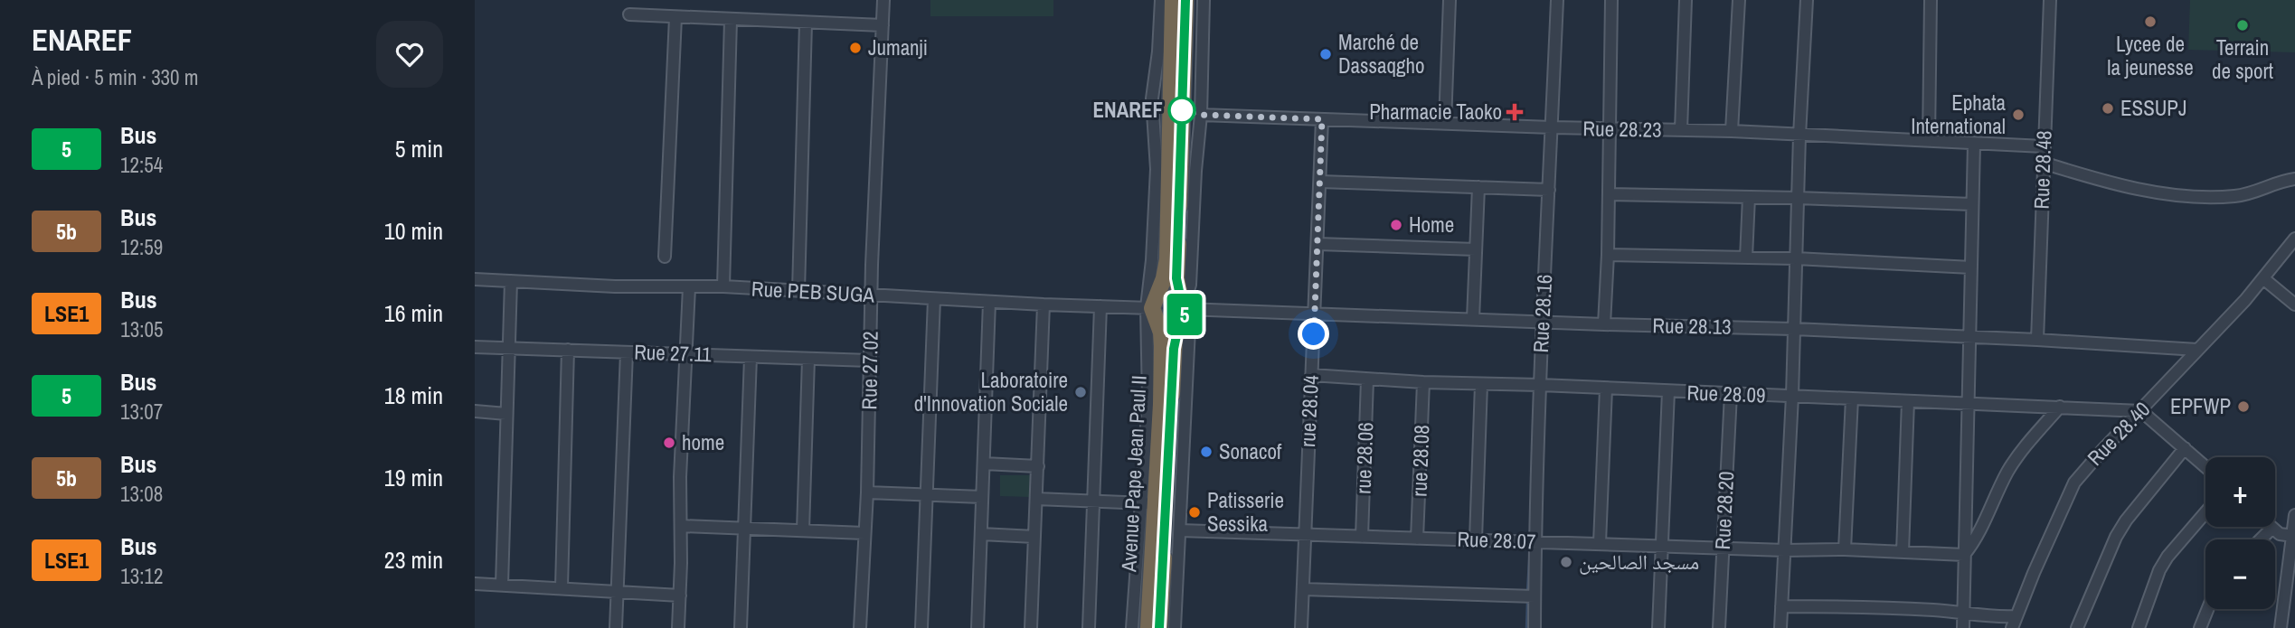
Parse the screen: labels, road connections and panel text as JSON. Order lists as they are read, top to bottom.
{
  "streets": {
    "highway": ["Avenue Pape Jean Paul II"],
    "street": [
      "Rue 28.23",
      "Rue 28.48",
      "Rue PEB SUGA",
      "Rue 28.16",
      "Rue 28.13",
      "Rue 27.11",
      "Rue 27.02",
      "Rue 28.09",
      "rue 28.04",
      "Rue 28.40",
      "rue 28.06",
      "rue 28.08",
      "Rue 28.20",
      "Rue 28.07"
    ]
  },
  "crossings": [
    ["Rue 28.23", "Rue 28.48"],
    ["Rue 28.23", "Rue 28.16"],
    ["Rue 28.23", "rue 28.04"],
    ["Rue 28.48", "Rue 28.13"],
    ["Rue PEB SUGA", "Rue 27.02"],
    ["Rue PEB SUGA", "Avenue Pape Jean Paul II"],
    ["Rue 28.16", "Rue 28.13"],
    ["Rue 28.16", "Rue 28.09"],
    ["Rue 28.16", "Rue 28.07"],
    ["Rue 28.13", "rue 28.04"],
    ["Rue 28.13", "Rue 28.40"],
    ["Rue 28.13", "Avenue Pape Jean Paul II"],
    ["Rue 27.11", "Rue 27.02"],
    ["Rue 28.09", "rue 28.04"],
    ["Rue 28.09", "Rue 28.40"],
    ["Rue 28.09", "rue 28.06"],
    ["Rue 28.09", "rue 28.08"],
    ["Rue 28.09", "Rue 28.20"],
    ["rue 28.04", "Rue 28.07"],
    ["rue 28.06", "Rue 28.07"],
    ["rue 28.08", "Rue 28.07"],
    ["Rue 28.20", "Rue 28.07"]
  ],
  "places": {
    "other": [
      "Lycee de la jeunesse",
      "Terrain de sport",
      "Jumanji",
      "Marché de Dassaqgho",
      "ESSUPJ",
      "ENAREF",
      "Ephata International",
      "Home",
      "Laboratoire d'Innovation Sociale",
      "EPFWP",
      "home",
      "Sonacof",
      "Patisserie Sessika",
      "مسجد الصالحين"
    ],
    "health": ["Pharmacie Taoko"]
  },
  "lines": ["bus line 5"],
  "page": {
    "heading": ["ENAREF", "À pied · 5 min · 330 m"],
    "on_map": "5",
    "list": [
      {
        "mark": "5",
        "name": "Bus",
        "note": "12:54",
        "value": "5 min"
      },
      {
        "mark": "5b",
        "name": "Bus",
        "note": "12:59",
        "value": "10 min"
      },
      {
        "mark": "LSE1",
        "name": "Bus",
        "note": "13:05",
        "value": "16 min"
      },
      {
        "mark": "5",
        "name": "Bus",
        "note": "13:07",
        "value": "18 min"
      },
      {
        "mark": "5b",
        "name": "Bus",
        "note": "13:08",
        "value": "19 min"
      },
      {
        "mark": "LSE1",
        "name": "Bus",
        "note": "13:12",
        "value": "23 min"
      }
    ],
    "map_buttons": ["+", "−"]
  }
}
